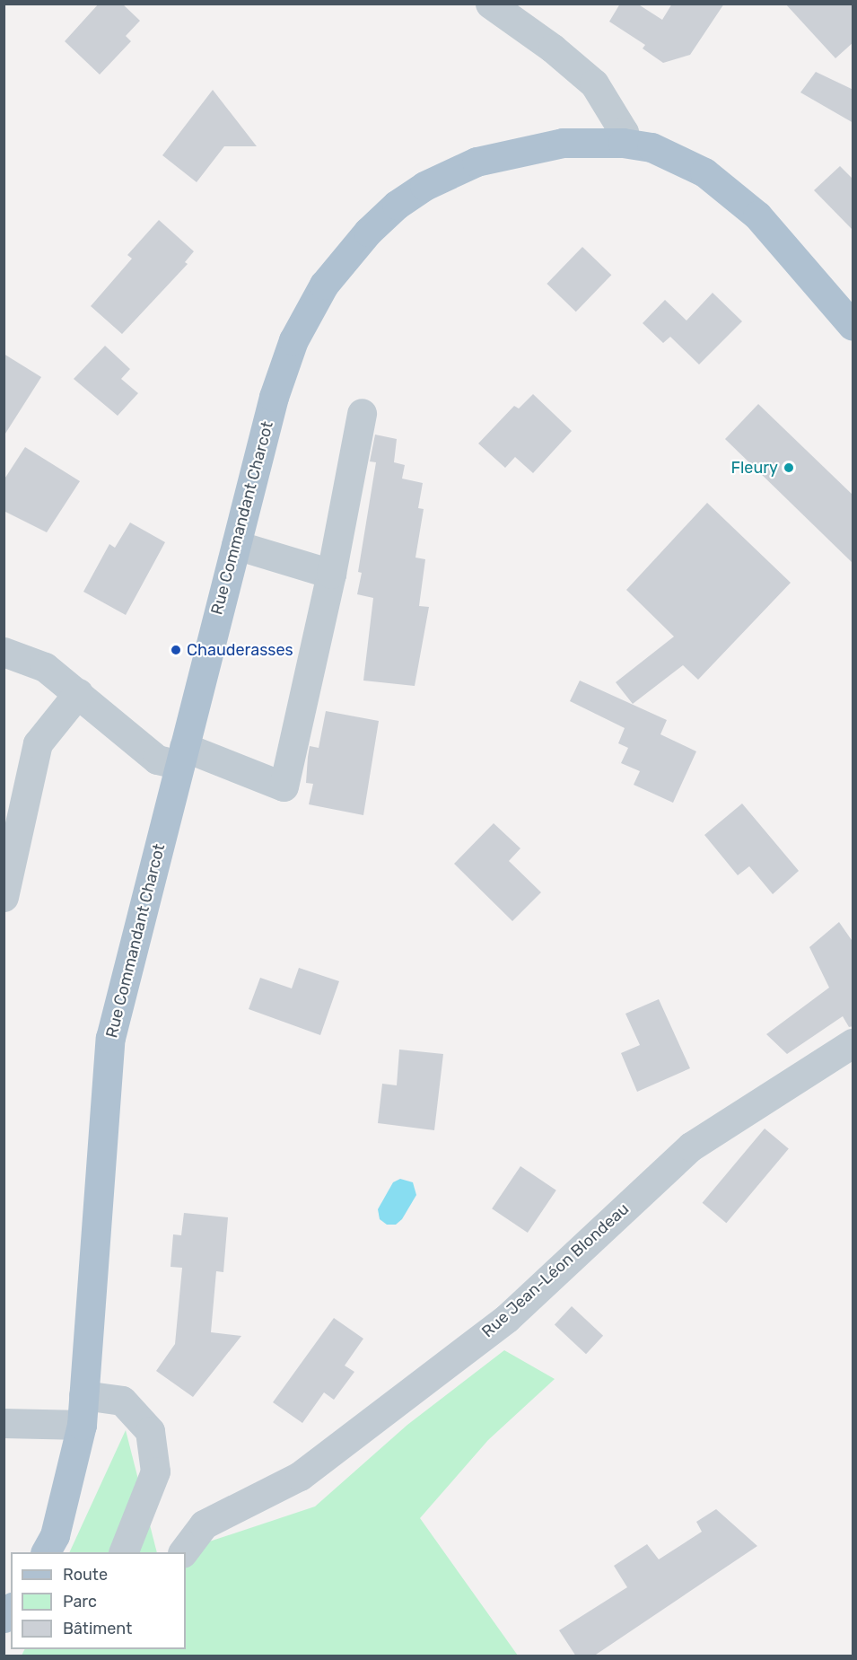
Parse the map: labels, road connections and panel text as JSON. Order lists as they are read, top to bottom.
{
  "streets": {
    "main road": ["Rue Commandant Charcot"],
    "street": ["Rue Jean-Léon Blondeau"]
  },
  "places": ["Fleury", "Chauderasses"],
  "legend": ["Route", "Parc", "Bâtiment"]
}
